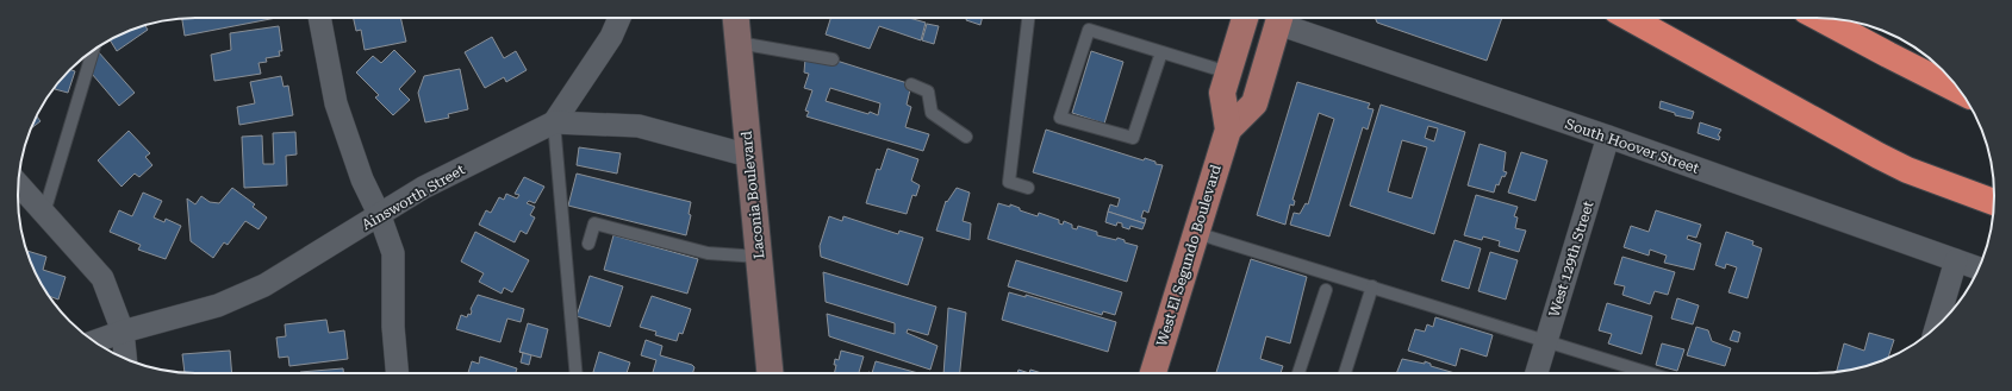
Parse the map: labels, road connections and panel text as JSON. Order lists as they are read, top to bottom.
{
  "streets": {
    "main road": ["West El Segundo Boulevard"],
    "street": [
      "South Hoover Street",
      "Laconia Boulevard",
      "Ainsworth Street",
      "West 129th Street"
    ]
  },
  "crossings": [
    ["South Hoover Street", "West El Segundo Boulevard"],
    ["South Hoover Street", "West 129th Street"],
    ["Laconia Boulevard", "Ainsworth Street"]
  ]
}
